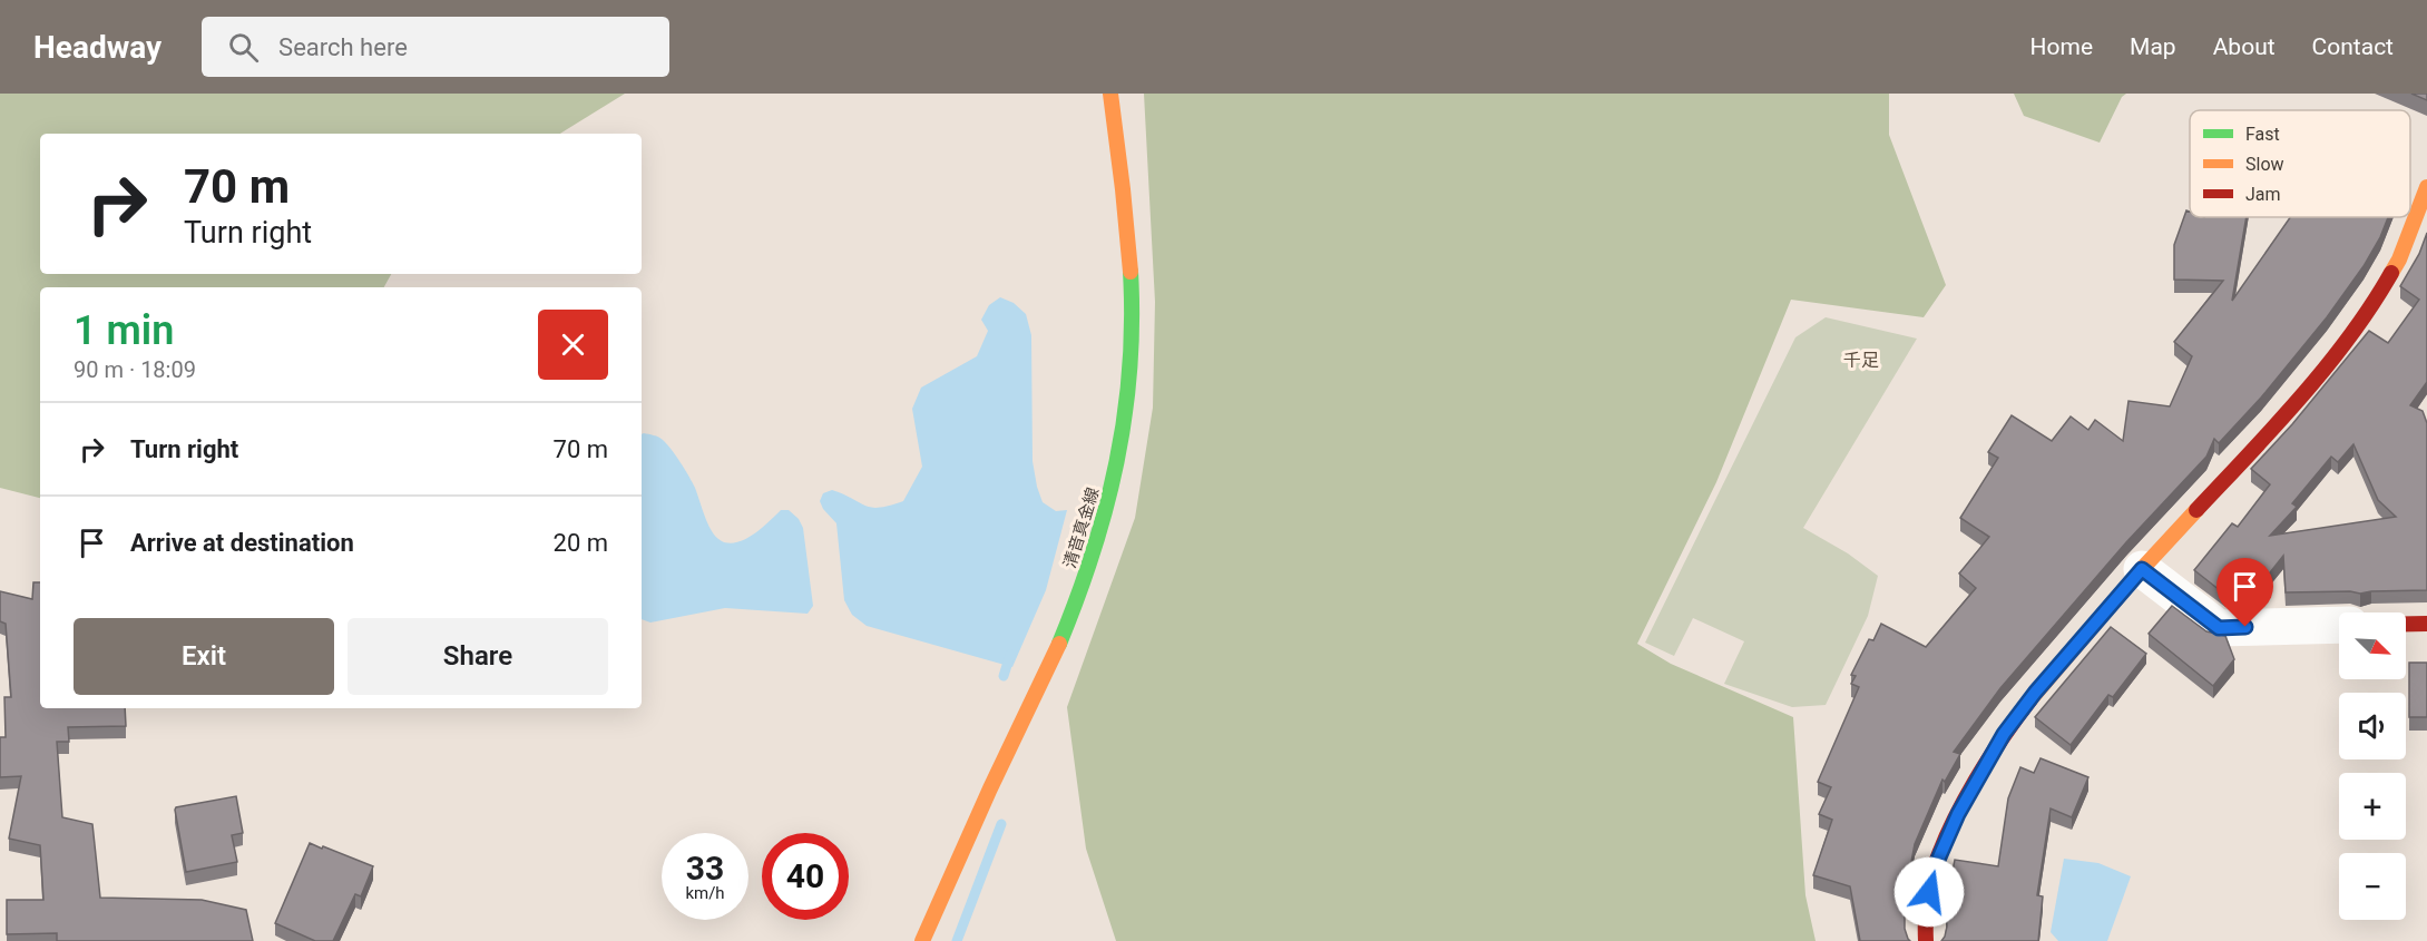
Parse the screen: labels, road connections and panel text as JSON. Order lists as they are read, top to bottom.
{
  "streets": {
    "street": ["清音真金線"]
  },
  "districts": ["千足"],
  "legend": ["Fast", "Slow", "Jam"],
  "north": "bottom right",
  "page": {
    "header": "Headway",
    "search": "Search here",
    "nav": [
      "Home",
      "Map",
      "About",
      "Contact"
    ],
    "turn": ["70 m", "Turn right"],
    "heading": ["1 min", "90 m · 18:09"],
    "list": [
      {
        "name": "Turn right",
        "value": "70 m"
      },
      {
        "name": "Arrive at destination",
        "value": "20 m"
      }
    ],
    "buttons": ["Exit", "Share"],
    "map_buttons": ["+", "−"],
    "speed": "33 km/h",
    "limit": "40"
  }
}
